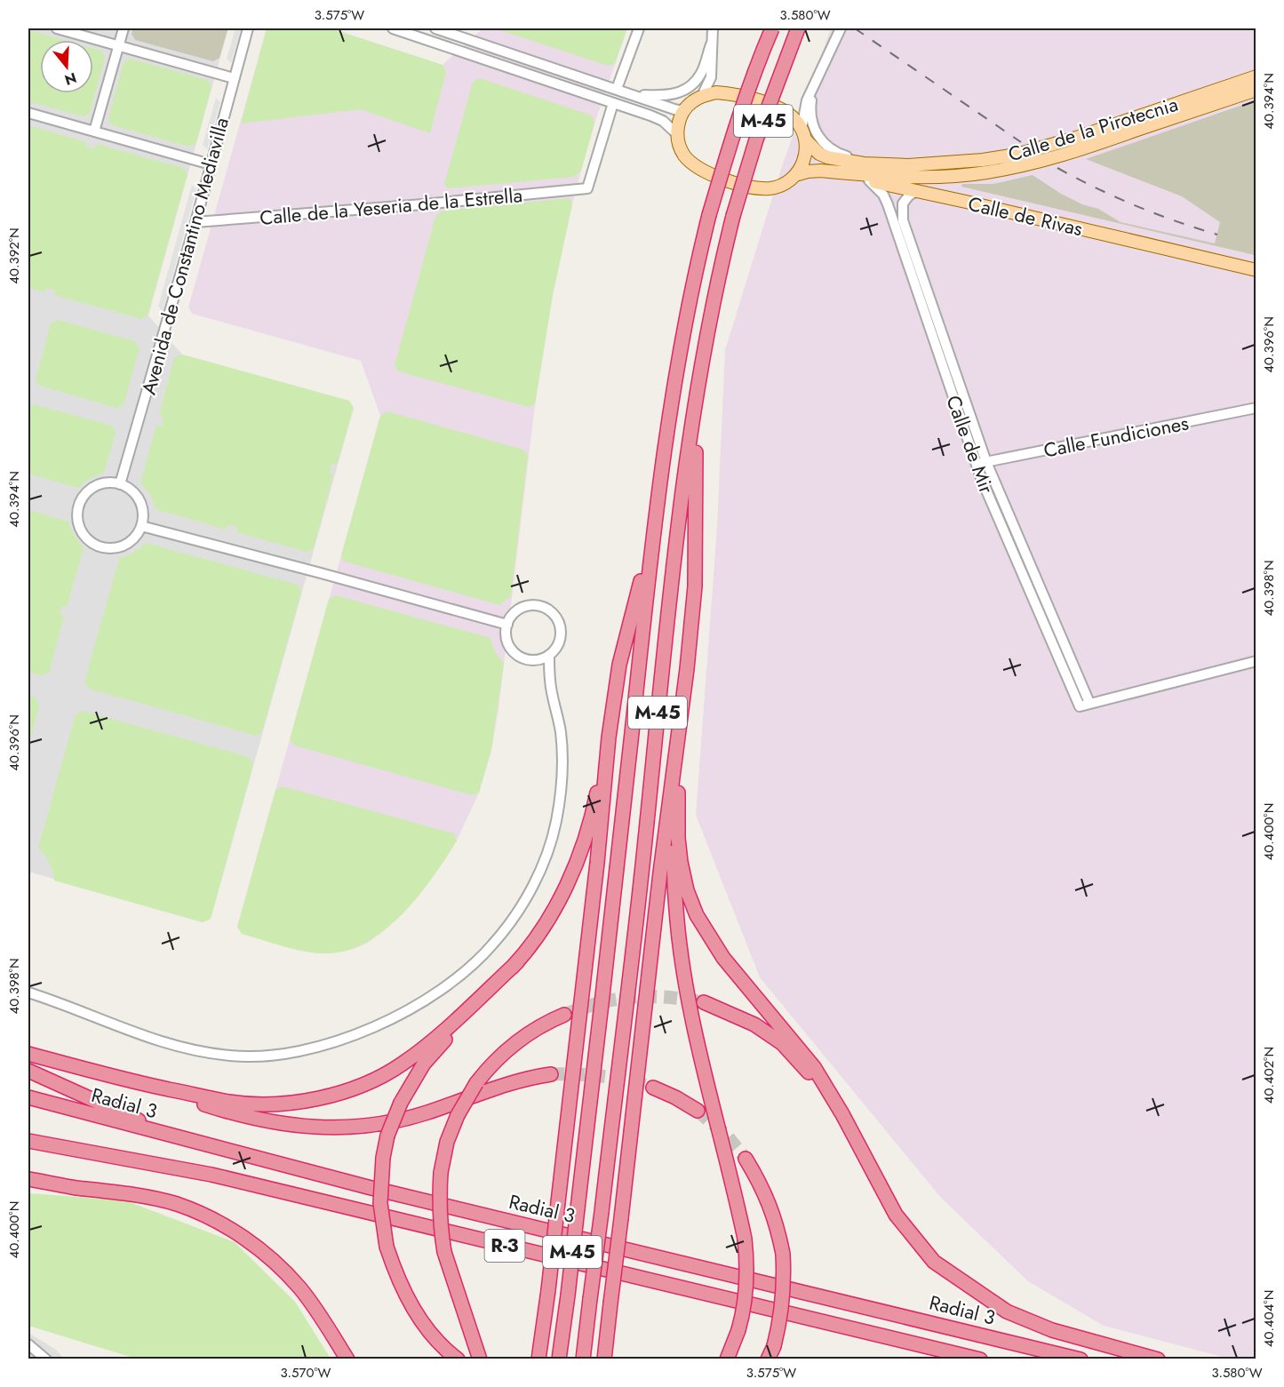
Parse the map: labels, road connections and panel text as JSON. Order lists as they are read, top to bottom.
{
  "streets": {
    "highway": ["M-45", "Radial 3", "R-3"],
    "main road": ["Calle de la Pirotecnia", "Calle de Rivas"],
    "street": [
      "Calle de la Yeseria de la Estrella",
      "Avenida de Constantino Mediavilla",
      "Calle Fundiciones",
      "Calle de Mir"
    ]
  },
  "crossings": [
    ["Calle de la Pirotecnia", "Calle de Rivas"],
    ["Calle de la Pirotecnia", "Calle de Mir"],
    ["Calle de la Yeseria de la Estrella", "Avenida de Constantino Mediavilla"],
    ["Calle de Rivas", "Calle de Mir"],
    ["Calle Fundiciones", "Calle de Mir"]
  ],
  "north": "bottom",
  "coordinates": [
    "3.575°W",
    "3.580°W",
    "40.394°N",
    "40.392°N",
    "40.396°N",
    "40.398°N",
    "40.400°N",
    "40.402°N",
    "40.404°N",
    "3.570°W"
  ]
}
